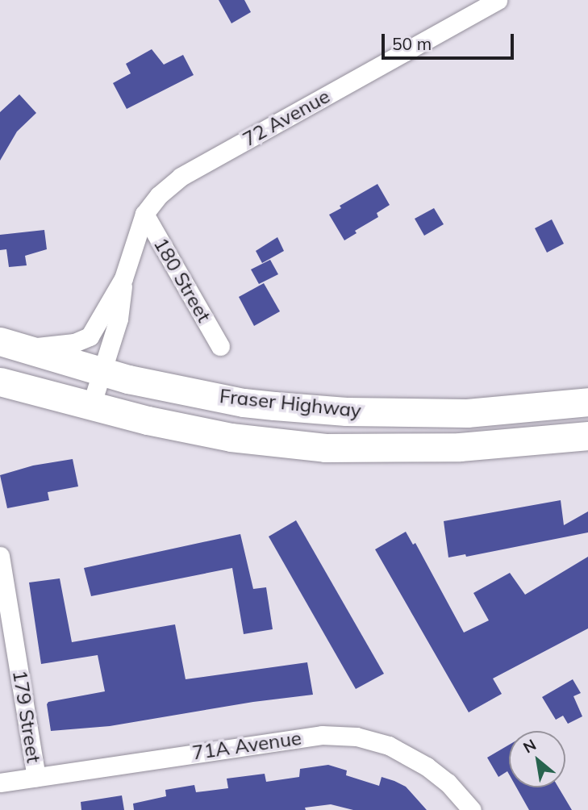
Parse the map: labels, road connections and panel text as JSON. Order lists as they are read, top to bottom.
{
  "streets": {
    "main road": ["Fraser Highway"],
    "street": [
      "72 Avenue",
      "180 Street",
      "179 Street",
      "71A Avenue"
    ]
  },
  "crossings": [
    ["72 Avenue", "180 Street"],
    ["72 Avenue", "Fraser Highway"],
    ["179 Street", "71A Avenue"]
  ],
  "scale_bar": "50 m",
  "north": "top left"
}
